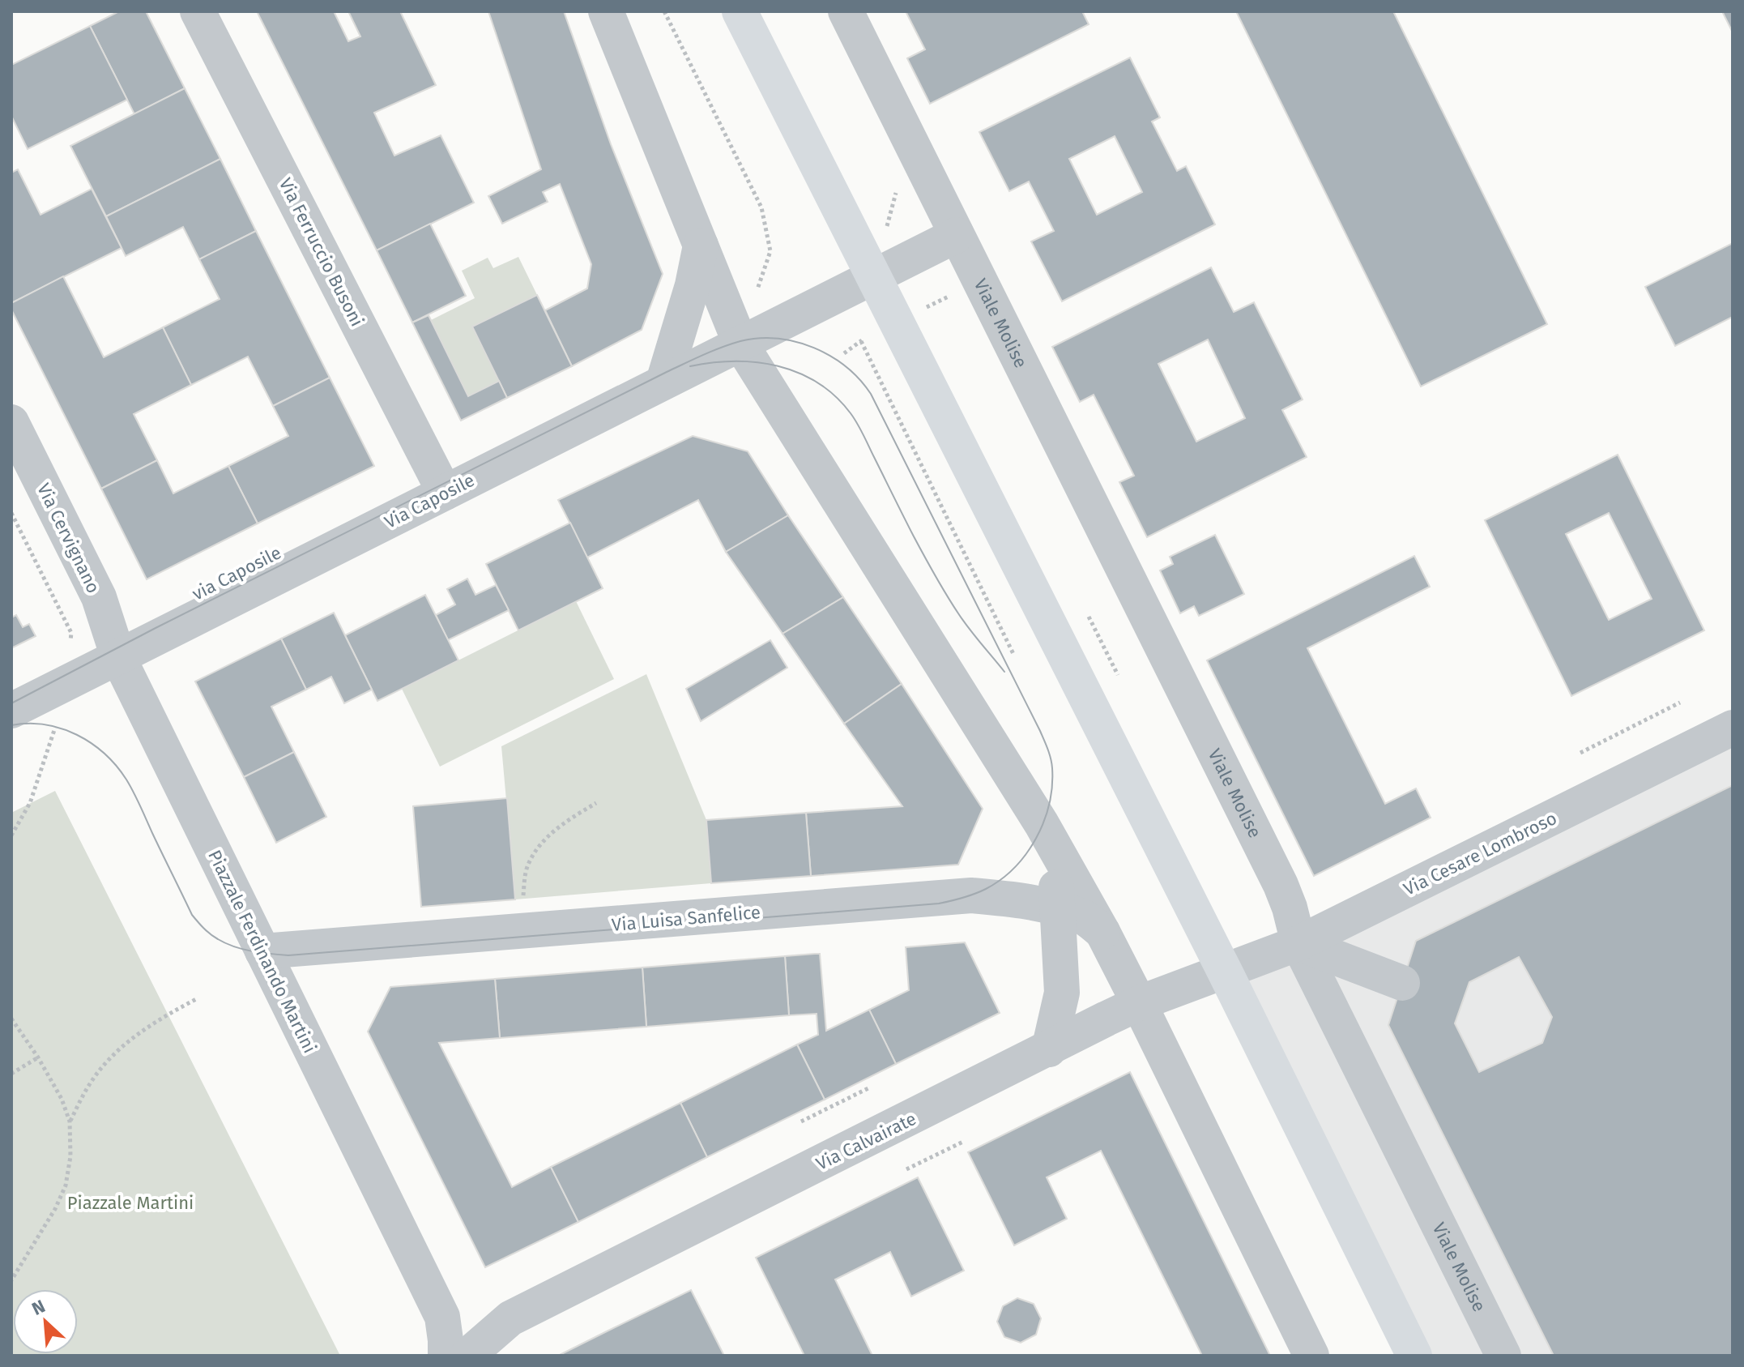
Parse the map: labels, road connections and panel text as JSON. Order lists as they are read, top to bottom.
{
  "streets": {
    "street": [
      "Via Ferruccio Busoni",
      "Viale Molise",
      "Via Caposile",
      "Via Cervignano",
      "Via Cesare Lombroso",
      "Via Luisa Sanfelice",
      "Piazzale Ferdinando Martini",
      "Via Calvairate"
    ]
  },
  "crossings": [
    ["Via Ferruccio Busoni", "Via Caposile"],
    ["Viale Molise", "Via Cesare Lombroso"],
    ["Via Caposile", "Via Cervignano"],
    ["Via Caposile", "Piazzale Ferdinando Martini"],
    ["Via Cervignano", "Piazzale Ferdinando Martini"],
    ["Via Cesare Lombroso", "Via Calvairate"],
    ["Via Luisa Sanfelice", "Piazzale Ferdinando Martini"],
    ["Piazzale Ferdinando Martini", "Via Calvairate"]
  ],
  "parks": ["Piazzale Martini"],
  "north": "top left"
}
